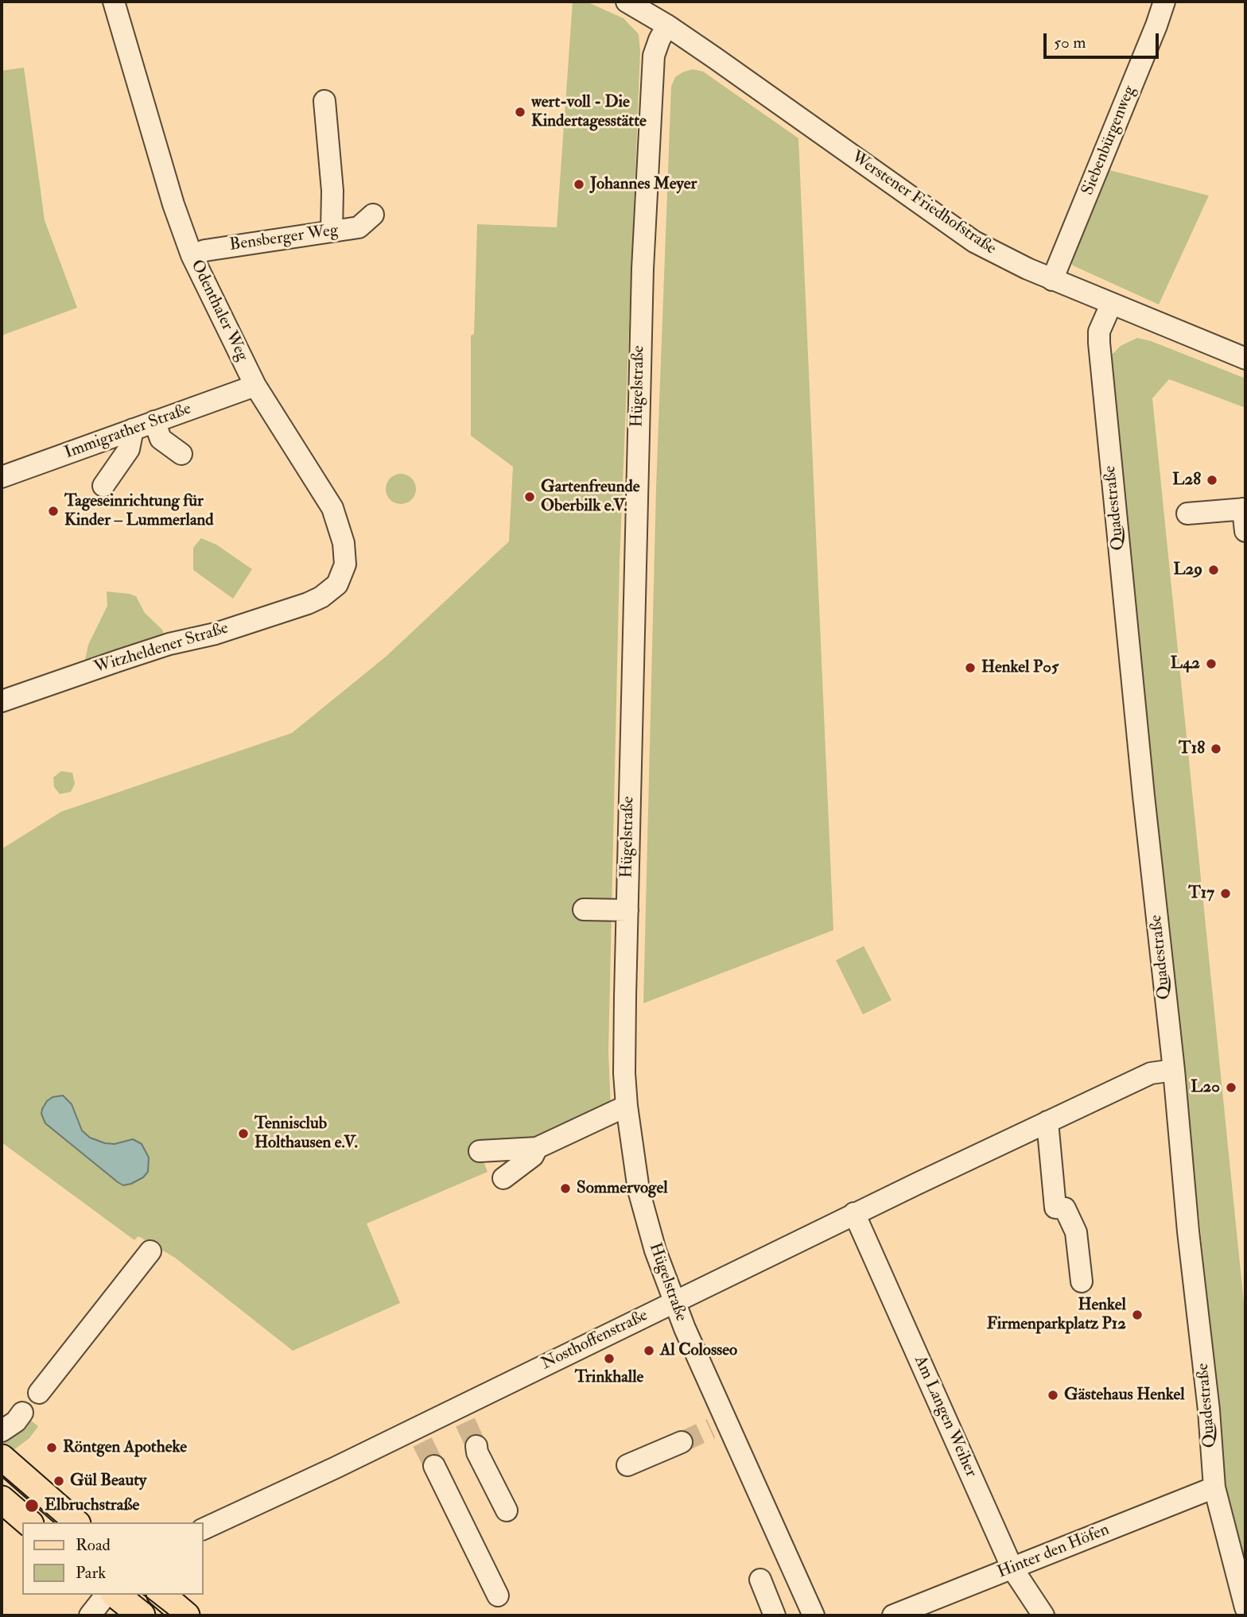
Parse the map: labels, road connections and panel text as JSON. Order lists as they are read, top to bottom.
{
  "streets": {
    "street": [
      "Siebenbürgenweg",
      "Werstener Friedhofstraße",
      "Bensberger Weg",
      "Odenthaler Weg",
      "Hügelstraße",
      "Immigrather Straße",
      "Quadestraße",
      "Witzheldener Straße",
      "Nosthoffenstraße",
      "Am Langen Weiher",
      "Hinter den Höfen"
    ]
  },
  "crossings": [
    ["Siebenbürgenweg", "Werstener Friedhofstraße"],
    ["Werstener Friedhofstraße", "Hügelstraße"],
    ["Werstener Friedhofstraße", "Quadestraße"],
    ["Bensberger Weg", "Odenthaler Weg"],
    ["Odenthaler Weg", "Immigrather Straße"],
    ["Odenthaler Weg", "Witzheldener Straße"],
    ["Hügelstraße", "Nosthoffenstraße"],
    ["Quadestraße", "Nosthoffenstraße"],
    ["Quadestraße", "Hinter den Höfen"],
    ["Nosthoffenstraße", "Am Langen Weiher"],
    ["Am Langen Weiher", "Hinter den Höfen"]
  ],
  "places": [
    "wert-voll - Die Kindertagesstätte",
    "Johannes Meyer",
    "L28",
    "Gartenfreunde Oberbilk e.V.",
    "Tageseinrichtung für Kinder – Lummerland",
    "L29",
    "L42",
    "Henkel P05",
    "T18",
    "T17",
    "L20",
    "Tennisclub Holthausen e.V.",
    "Sommervogel",
    "Henkel Firmenparkplatz P12",
    "Al Colosseo",
    "Trinkhalle",
    "Gästehaus Henkel",
    "Röntgen Apotheke",
    "Gül Beauty",
    "Elbruchstraße"
  ],
  "legend": ["Road", "Park"],
  "scale_bar": "50 m"
}
